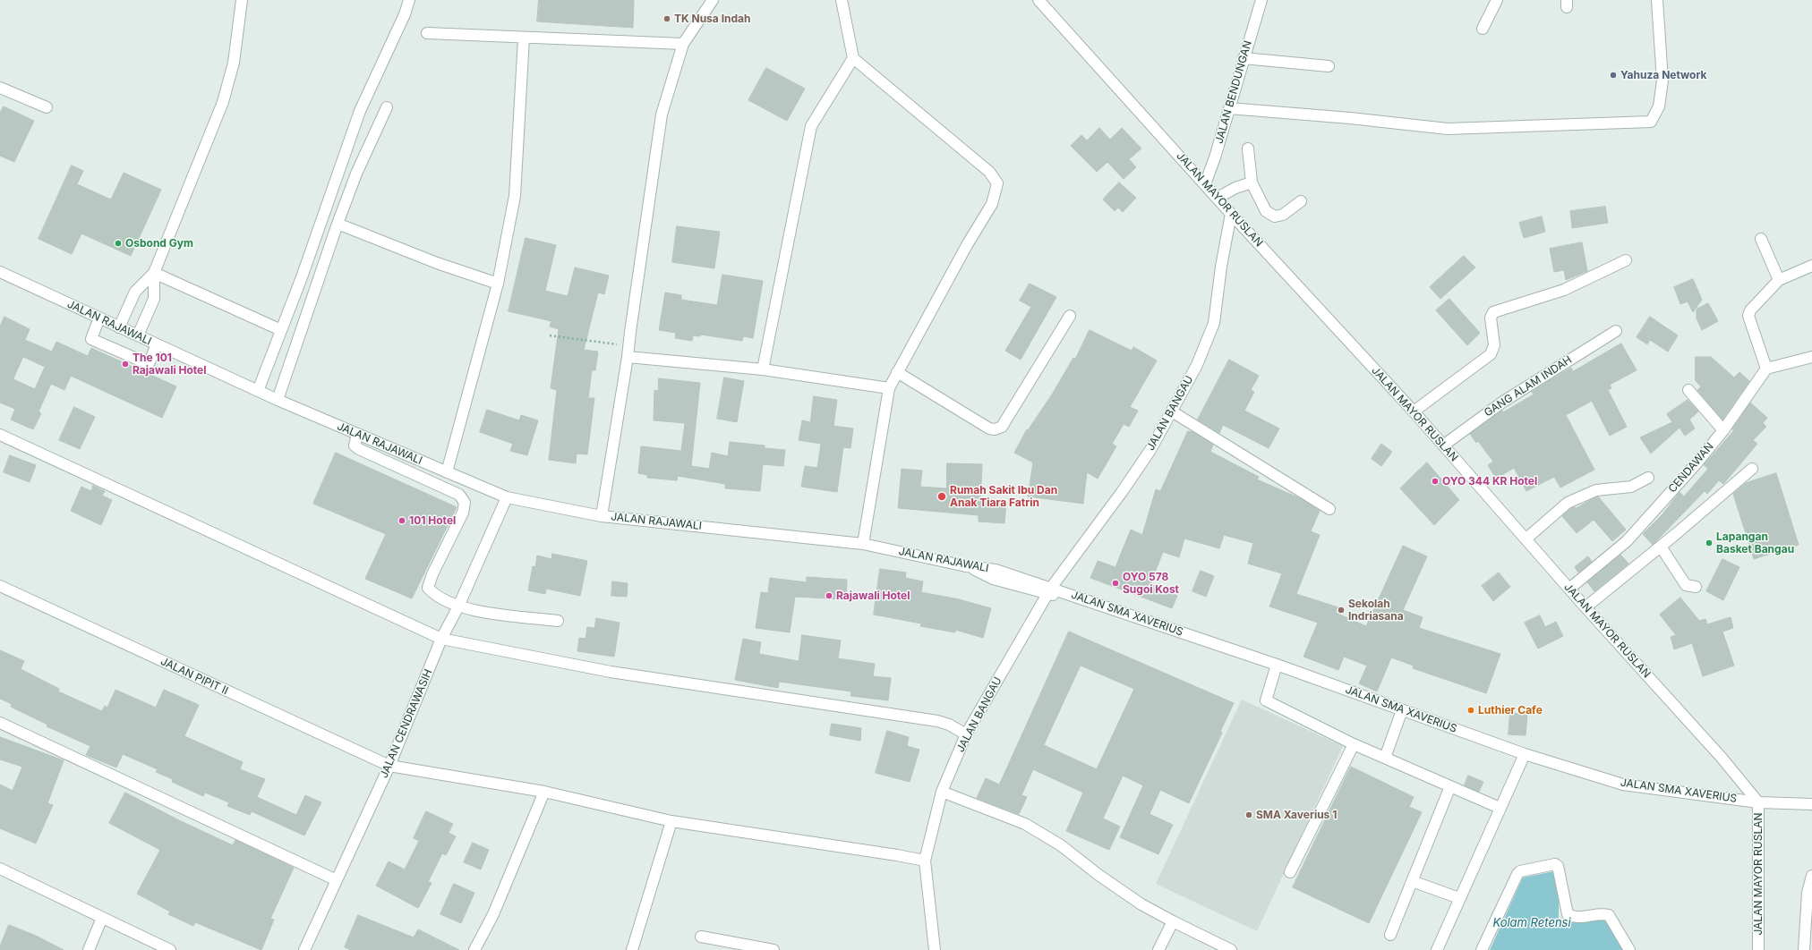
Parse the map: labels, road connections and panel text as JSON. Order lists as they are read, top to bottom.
{
  "streets": {
    "street": [
      "JALAN BENDUNGAN",
      "JALAN MAYOR RUSLAN",
      "JALAN RAJAWALI",
      "GANG ALAM INDAH",
      "JALAN BANGAU",
      "CENDAWAN",
      "JALAN SMA XAVERIUS",
      "JALAN PIPIT II",
      "JALAN CENDRAWASIH"
    ]
  },
  "crossings": [
    ["JALAN BENDUNGAN", "JALAN MAYOR RUSLAN"],
    ["JALAN MAYOR RUSLAN", "GANG ALAM INDAH"],
    ["JALAN MAYOR RUSLAN", "JALAN BANGAU"],
    ["JALAN MAYOR RUSLAN", "CENDAWAN"],
    ["JALAN MAYOR RUSLAN", "JALAN SMA XAVERIUS"],
    ["JALAN RAJAWALI", "JALAN BANGAU"],
    ["JALAN RAJAWALI", "JALAN SMA XAVERIUS"],
    ["JALAN RAJAWALI", "JALAN CENDRAWASIH"],
    ["JALAN BANGAU", "JALAN SMA XAVERIUS"],
    ["JALAN BANGAU", "JALAN PIPIT II"],
    ["JALAN PIPIT II", "JALAN CENDRAWASIH"]
  ],
  "water": ["Kolam Retensi"],
  "places": [
    "TK Nusa Indah",
    "Yahuza Network",
    "Osbond Gym",
    "The 101 Rajawali Hotel",
    "OYO 344 KR Hotel",
    "Rumah Sakit Ibu Dan Anak Tiara Fatrin",
    "101 Hotel",
    "Lapangan Basket Bangau",
    "OYO 578 Sugoi Kost",
    "Rajawali Hotel",
    "Sekolah Indriasana",
    "Luthier Cafe",
    "SMA Xaverius 1"
  ]
}
